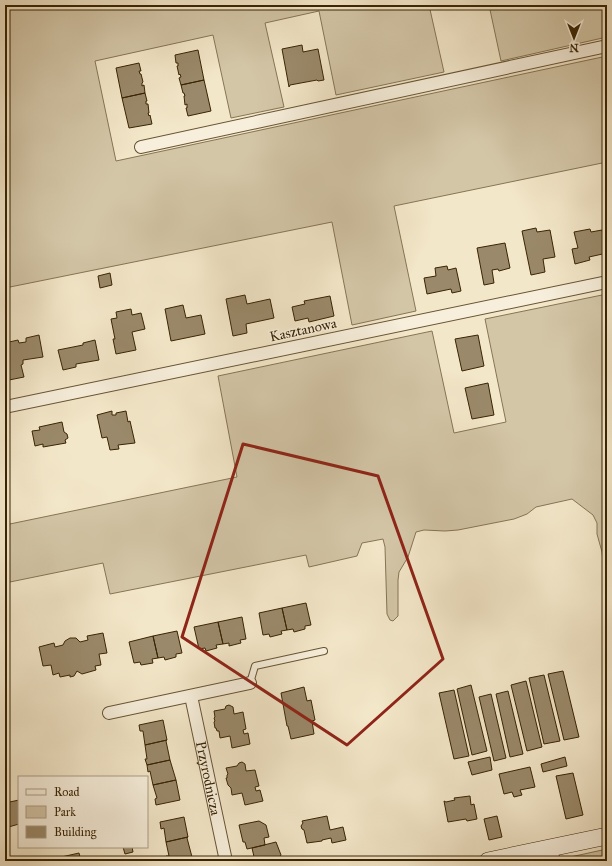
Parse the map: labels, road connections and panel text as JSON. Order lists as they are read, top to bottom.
{
  "streets": {
    "street": ["Kasztanowa", "Przyrodnicza"]
  },
  "legend": ["Road", "Park", "Building"],
  "north": "bottom"
}
